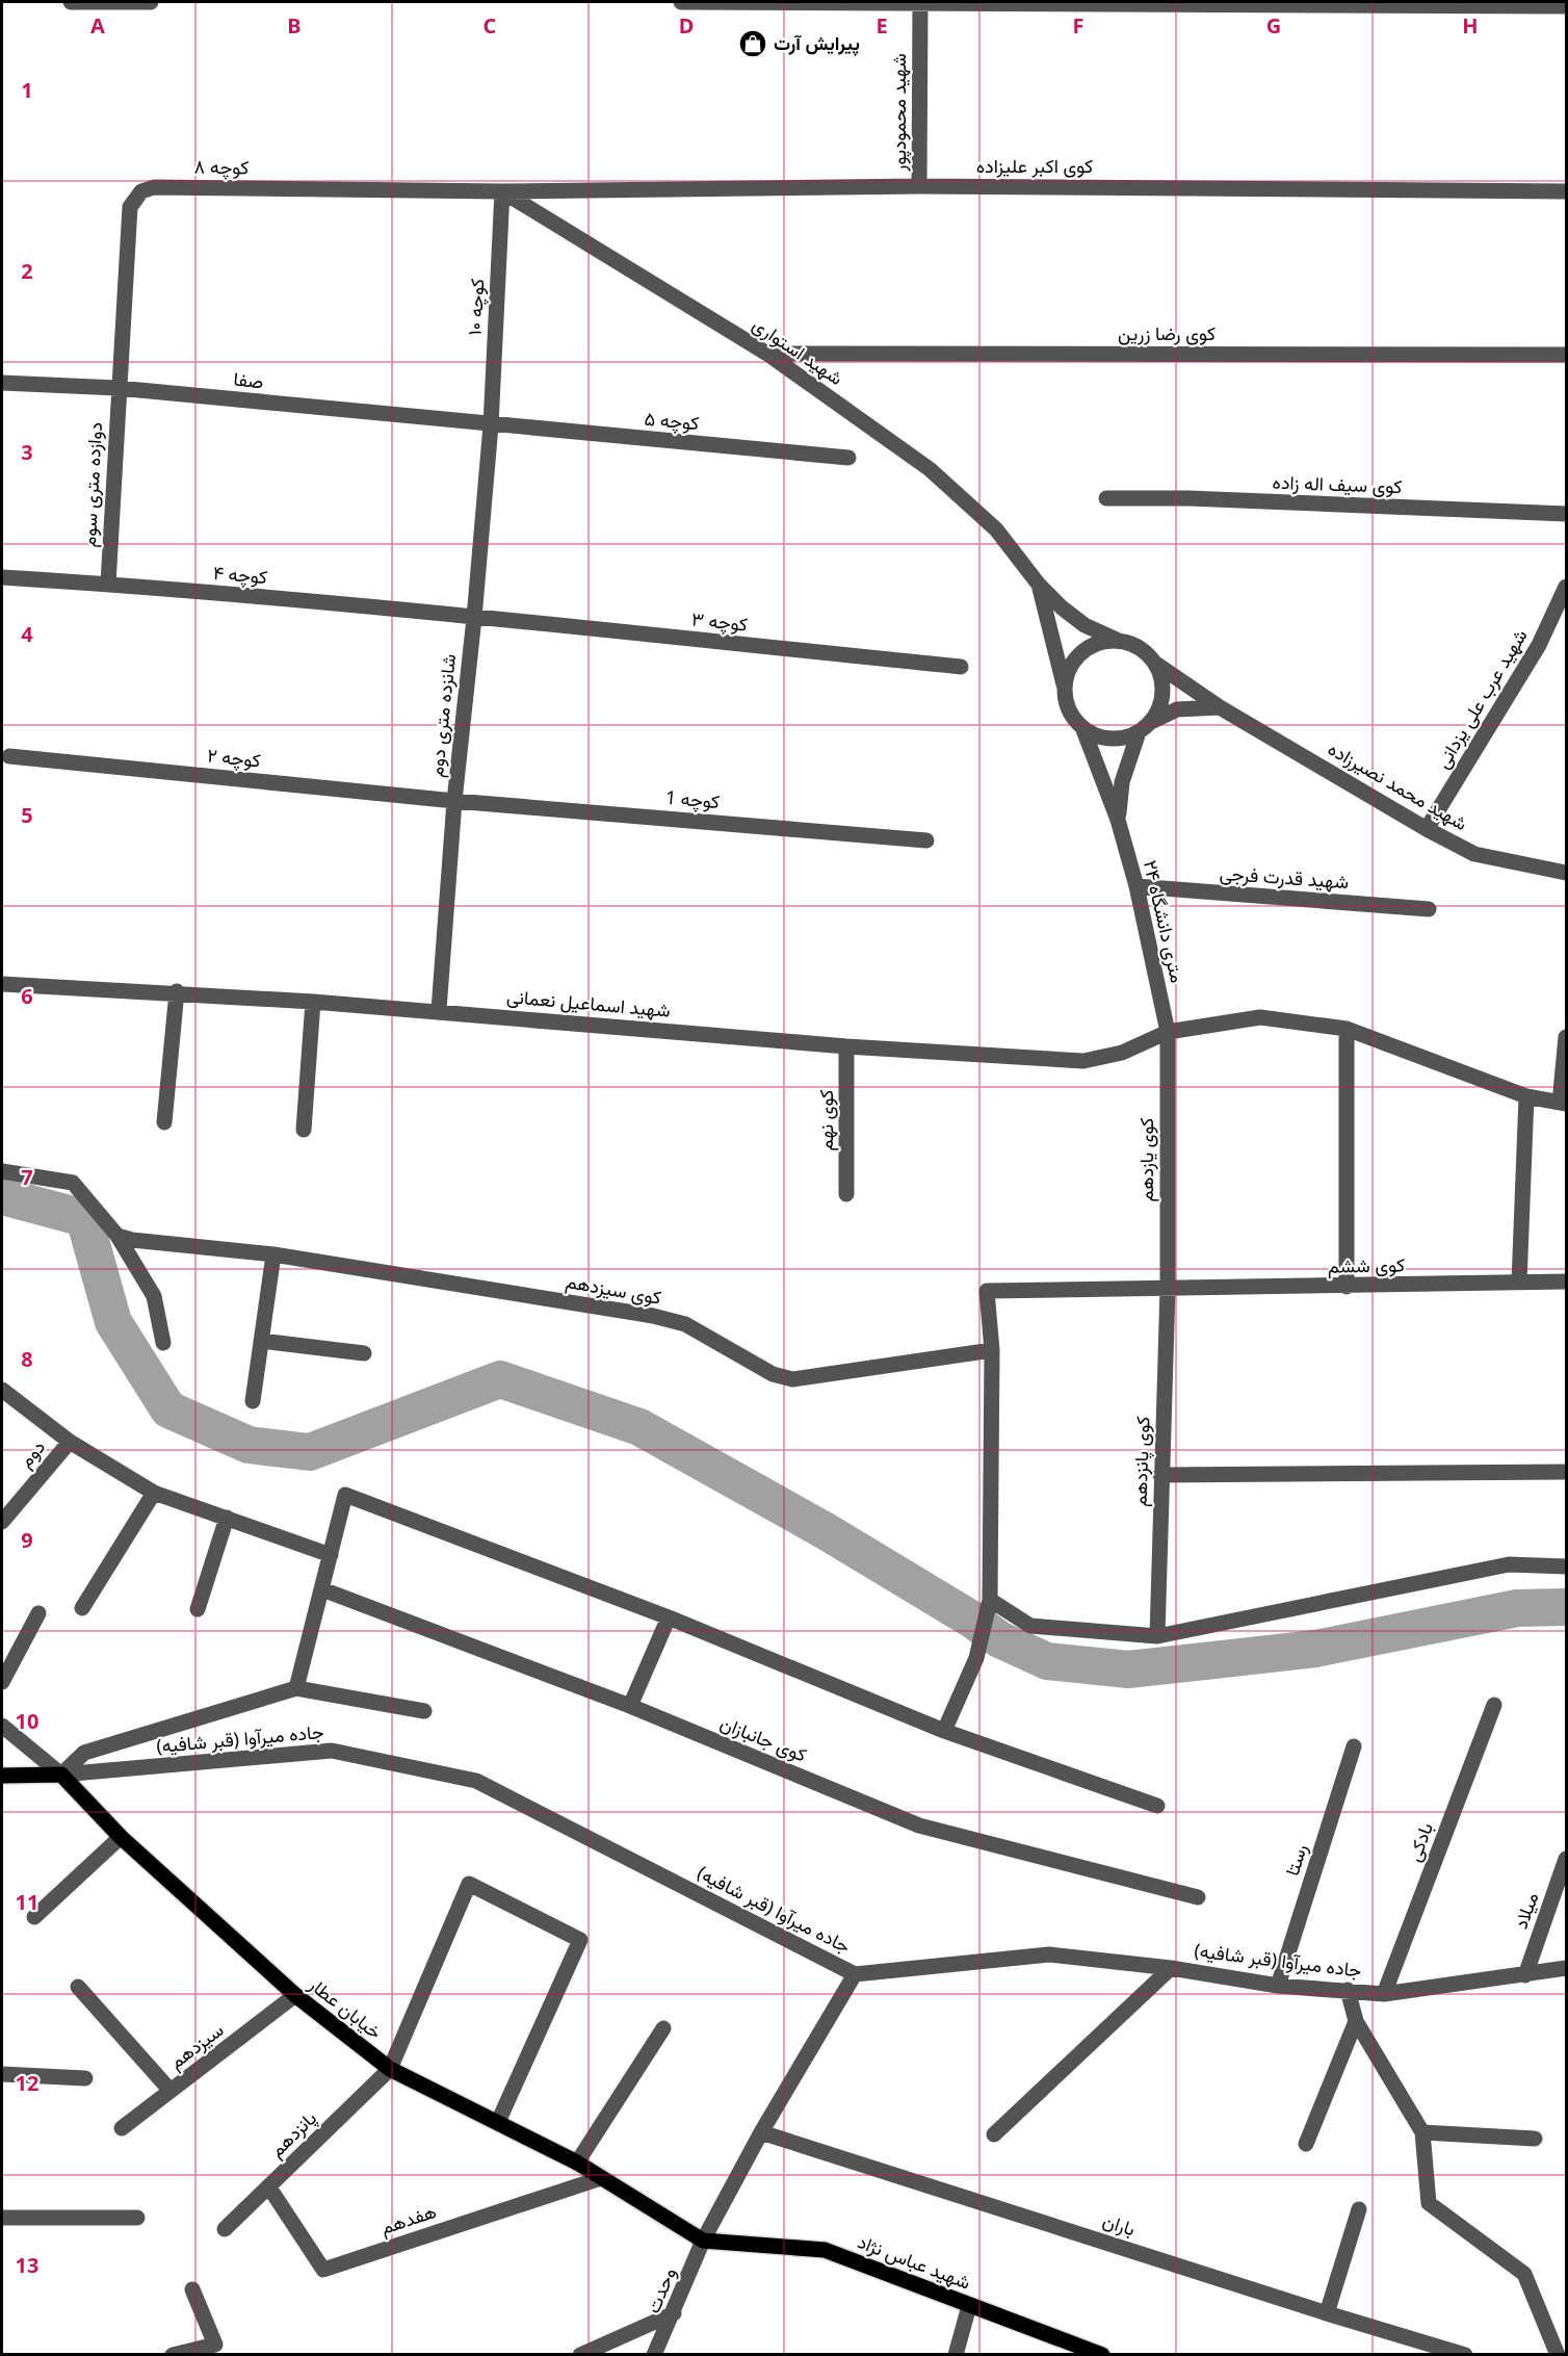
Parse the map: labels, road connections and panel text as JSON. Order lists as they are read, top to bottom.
{
  "streets": {
    "main road": ["خیابان عطار", "شهید عباس نژاد"],
    "street": [
      "شهید محمودپور",
      "کوی اکبر علیزاده",
      "کوچه ۸",
      "کوچه ۱۰",
      "کوی رضا زرین",
      "شهید استواری",
      "صفا",
      "کوچه ۵",
      "دوازده متری سوم",
      "کوی سیف اله زاده",
      "کوچه ۴",
      "کوچه ۳",
      "شهید عرب علی یزدانی",
      "شانزده متری دوم",
      "کوچه ۲",
      "شهید محمد نصیرزاده",
      "کوچه 1",
      "شهید قدرت فرجی",
      "۲۴ متری دانشگاه",
      "شهید اسماعیل نعمانی",
      "کوی نهم",
      "کوی یازدهم",
      "کوی ششم",
      "کوی سیزدهم",
      "دوم",
      "کوی پانزدهم",
      "جاده میرآوا (قبر شافیه)",
      "کوی جانبازان",
      "بادکی",
      "رستا",
      "میلاد",
      "سیزدهم",
      "پانزدهم",
      "هفدهم",
      "باران",
      "وحدت"
    ]
  },
  "crossings": [
    ["شهید محمودپور", "کوی اکبر علیزاده"],
    ["کوی اکبر علیزاده", "کوچه ۸"],
    ["کوی اکبر علیزاده", "کوچه ۱۰"],
    ["کوی اکبر علیزاده", "شهید استواری"],
    ["کوچه ۸", "کوچه ۱۰"],
    ["کوچه ۸", "شهید استواری"],
    ["کوچه ۸", "صفا"],
    ["کوچه ۸", "دوازده متری سوم"],
    ["کوچه ۱۰", "شهید استواری"],
    ["کوچه ۱۰", "صفا"],
    ["کوچه ۱۰", "کوچه ۵"],
    ["کوچه ۱۰", "شانزده متری دوم"],
    ["کوی رضا زرین", "شهید استواری"],
    ["شهید استواری", "شهید محمد نصیرزاده"],
    ["شهید استواری", "۲۴ متری دانشگاه"],
    ["صفا", "کوچه ۵"],
    ["صفا", "دوازده متری سوم"],
    ["صفا", "شانزده متری دوم"],
    ["کوچه ۵", "شانزده متری دوم"],
    ["دوازده متری سوم", "کوچه ۴"],
    ["کوچه ۴", "کوچه ۳"],
    ["کوچه ۴", "شانزده متری دوم"],
    ["کوچه ۳", "شانزده متری دوم"],
    ["شهید عرب علی یزدانی", "شهید محمد نصیرزاده"],
    ["شانزده متری دوم", "کوچه ۲"],
    ["شانزده متری دوم", "کوچه 1"],
    ["شانزده متری دوم", "شهید اسماعیل نعمانی"],
    ["کوچه ۲", "کوچه 1"],
    ["شهید محمد نصیرزاده", "۲۴ متری دانشگاه"],
    ["شهید قدرت فرجی", "۲۴ متری دانشگاه"],
    ["۲۴ متری دانشگاه", "شهید اسماعیل نعمانی"],
    ["۲۴ متری دانشگاه", "کوی یازدهم"],
    ["شهید اسماعیل نعمانی", "کوی نهم"],
    ["شهید اسماعیل نعمانی", "کوی یازدهم"],
    ["کوی یازدهم", "کوی ششم"],
    ["کوی یازدهم", "کوی پانزدهم"],
    ["کوی ششم", "کوی پانزدهم"],
    ["جاده میرآوا (قبر شافیه)", "بادکی"],
    ["جاده میرآوا (قبر شافیه)", "رستا"],
    ["جاده میرآوا (قبر شافیه)", "میلاد"],
    ["جاده میرآوا (قبر شافیه)", "خیابان عطار"],
    ["جاده میرآوا (قبر شافیه)", "وحدت"],
    ["خیابان عطار", "سیزدهم"],
    ["خیابان عطار", "پانزدهم"],
    ["خیابان عطار", "هفدهم"],
    ["خیابان عطار", "شهید عباس نژاد"],
    ["خیابان عطار", "وحدت"],
    ["پانزدهم", "هفدهم"],
    ["باران", "وحدت"],
    ["شهید عباس نژاد", "وحدت"]
  ],
  "places": {
    "shop": ["پیرایش آرت"]
  },
  "grid": {
    "columns": [
      "A",
      "B",
      "C",
      "D",
      "E",
      "F",
      "G",
      "H"
    ],
    "rows": [
      "1",
      "2",
      "3",
      "4",
      "5",
      "6",
      "7",
      "8",
      "9",
      "10",
      "11",
      "12",
      "13"
    ]
  }
}
